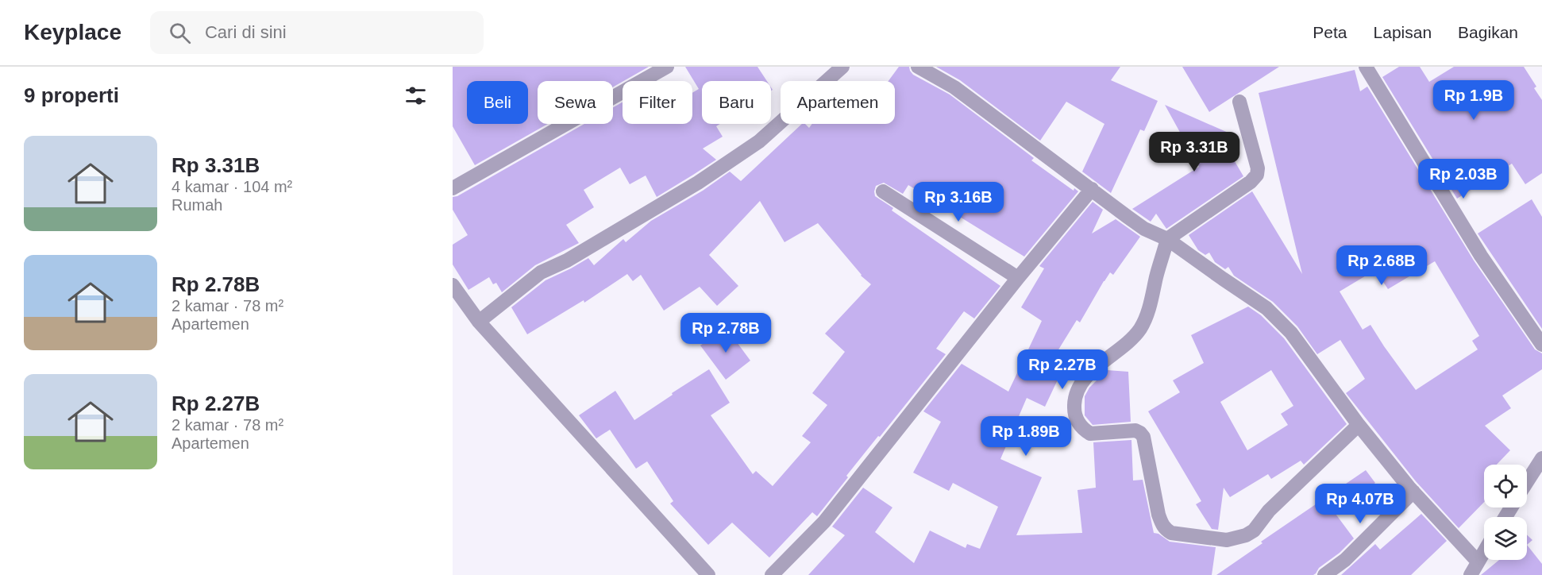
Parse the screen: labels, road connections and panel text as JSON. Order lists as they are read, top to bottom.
{
  "page": {
    "header": "Keyplace",
    "search": "Cari di sini",
    "nav": ["Peta", "Lapisan", "Bagikan"],
    "heading": "9 properti",
    "price": [
      "Rp 1.9B",
      "Rp 3.31B",
      "Rp 2.03B",
      "Rp 3.16B",
      "Rp 2.68B",
      "Rp 2.78B",
      "Rp 2.27B",
      "Rp 1.89B",
      "Rp 4.07B"
    ],
    "chip": [
      "Beli",
      "Sewa",
      "Filter",
      "Baru",
      "Apartemen"
    ],
    "list": [
      {
        "name": "Rp 3.31B",
        "note": "4 kamar · 104 m² · Rumah"
      },
      {
        "name": "Rp 2.78B",
        "note": "2 kamar · 78 m² · Apartemen"
      },
      {
        "name": "Rp 2.27B",
        "note": "2 kamar · 78 m² · Apartemen"
      }
    ]
  }
}
